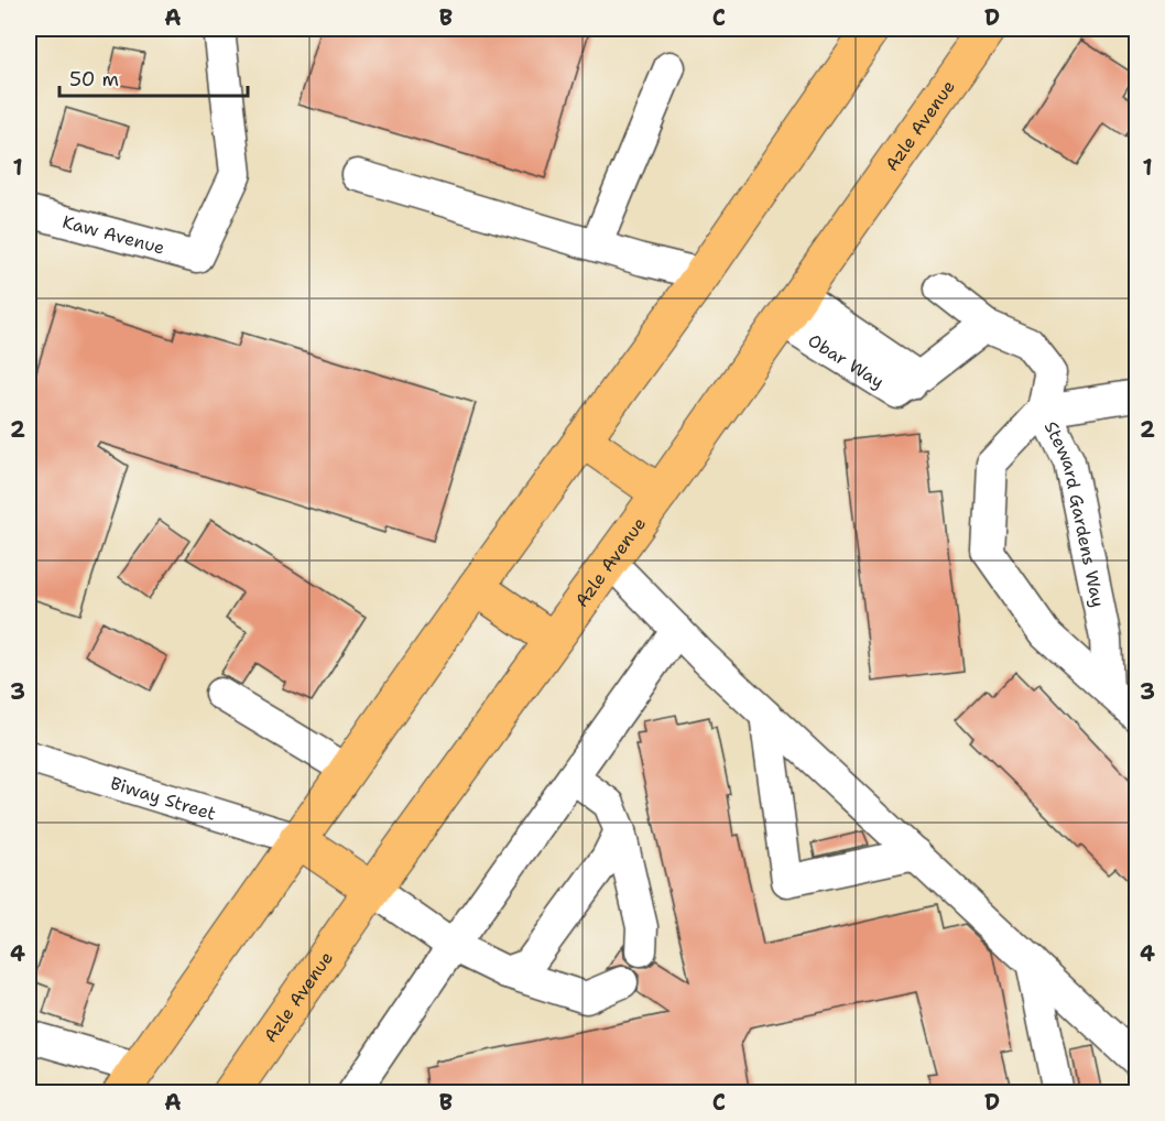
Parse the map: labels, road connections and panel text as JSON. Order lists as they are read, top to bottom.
{
  "streets": {
    "main road": ["Azle Avenue"],
    "street": [
      "Kaw Avenue",
      "Obar Way",
      "Steward Gardens Way",
      "Biway Street"
    ]
  },
  "crossings": [
    ["Azle Avenue", "Obar Way"]
  ],
  "scale_bar": "50 m",
  "grid": {
    "columns": [
      "A",
      "B",
      "C",
      "D"
    ],
    "rows": [
      "1",
      "2",
      "3",
      "4"
    ]
  }
}
